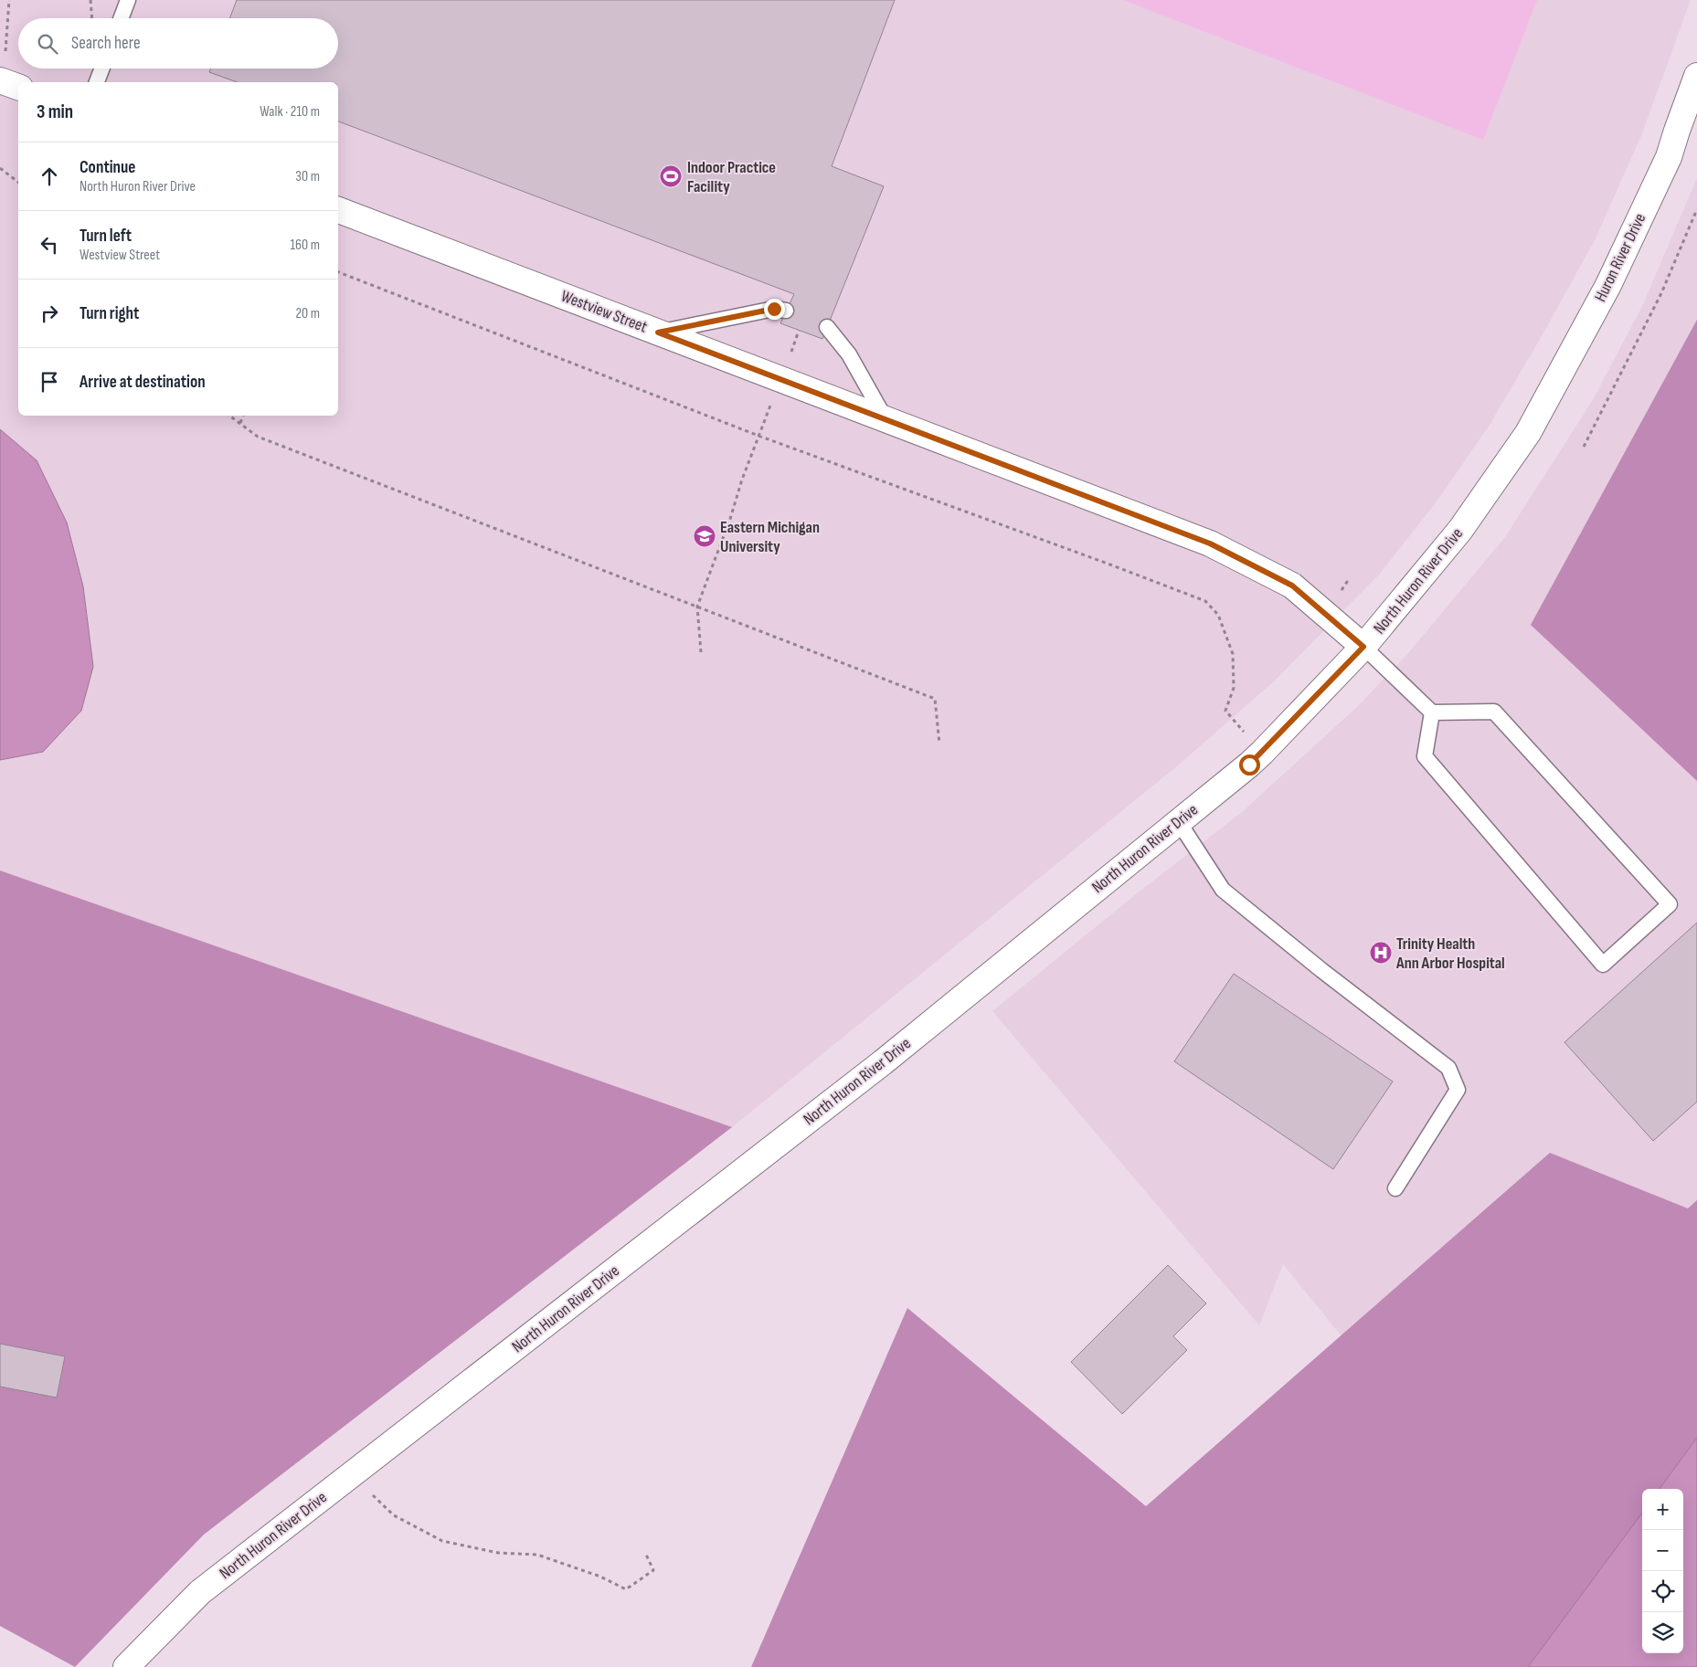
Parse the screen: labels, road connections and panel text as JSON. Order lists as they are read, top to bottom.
{
  "streets": {
    "main road": ["Huron River Drive", "Westview Street", "North Huron River Drive"]
  },
  "crossings": [
    ["Huron River Drive", "North Huron River Drive"],
    ["Westview Street", "North Huron River Drive"]
  ],
  "places": {
    "sports": ["Indoor Practice Facility"],
    "school or university": ["Eastern Michigan University"],
    "hospital": ["Trinity Health Ann Arbor Hospital"]
  },
  "page": {
    "search": "Search here",
    "heading": ["3 min", "Walk · 210 m"],
    "list": [
      ["Continue", "North Huron River Drive", "30 m"],
      ["Turn left", "Westview Street", "160 m"],
      ["Turn right", "20 m"],
      "Arrive at destination"
    ],
    "map_buttons": ["+", "−"]
  }
}
